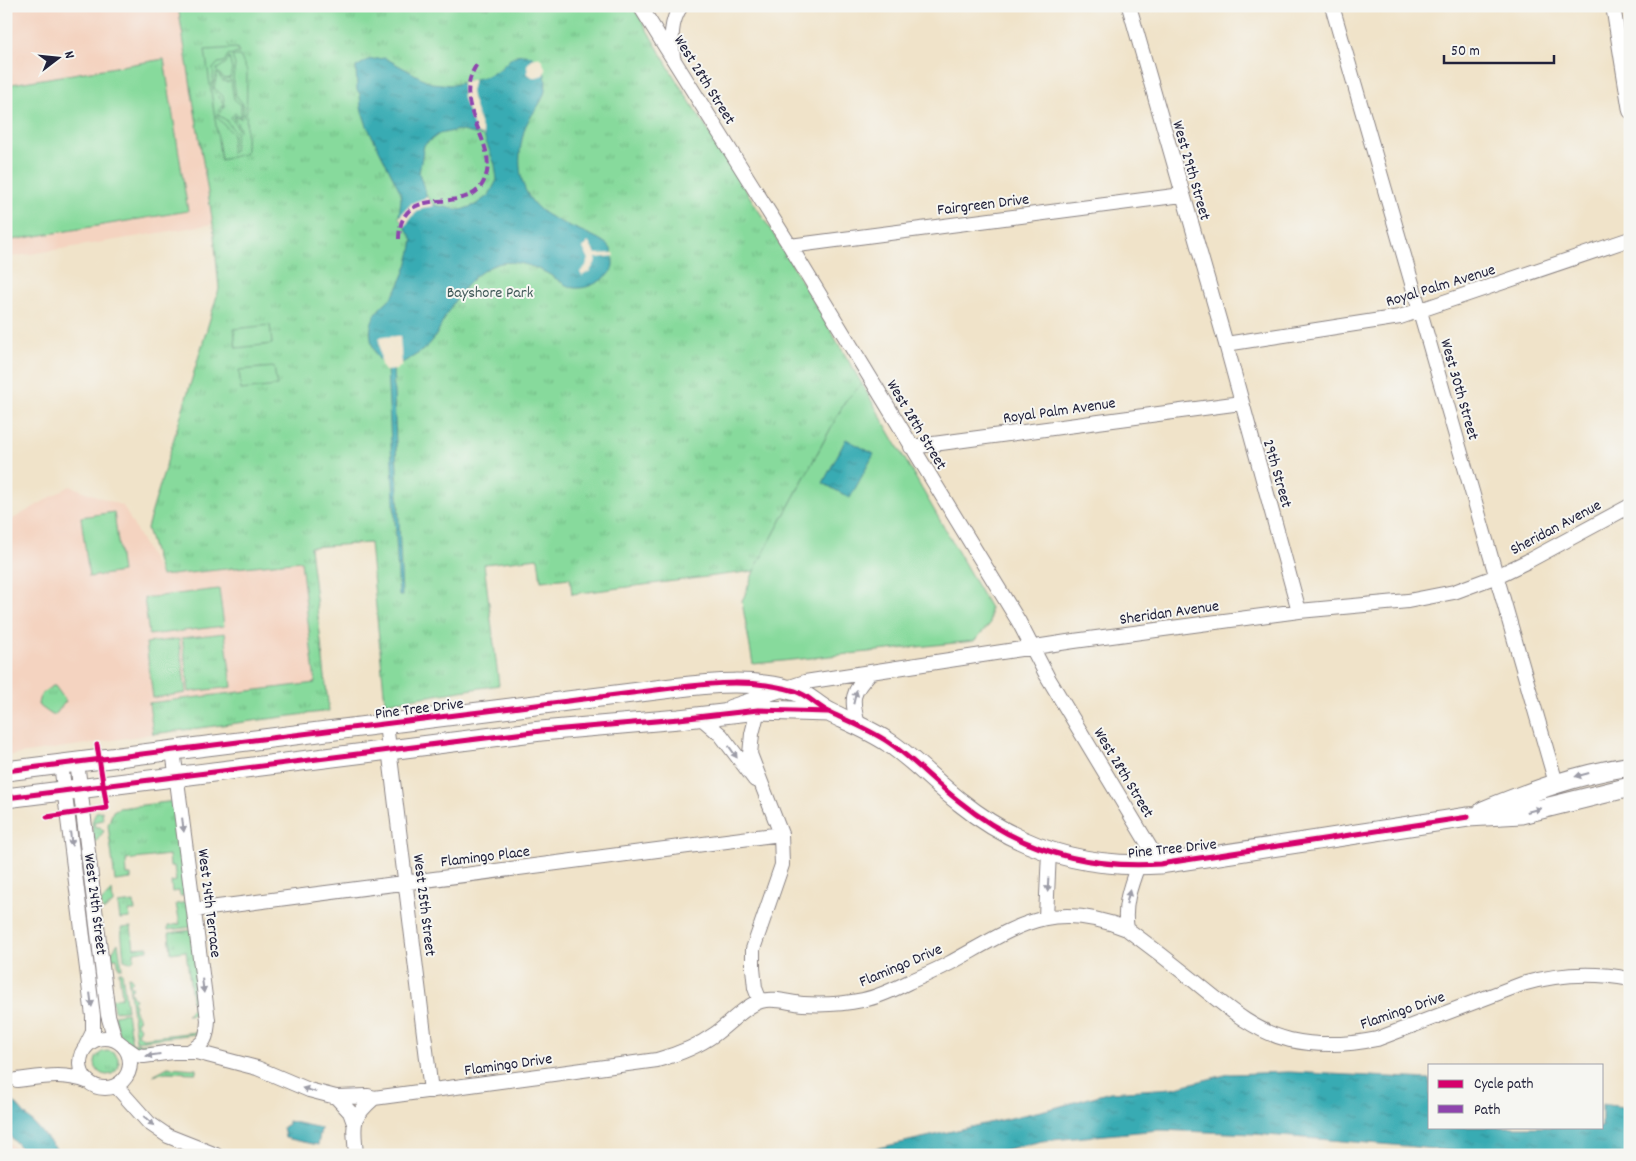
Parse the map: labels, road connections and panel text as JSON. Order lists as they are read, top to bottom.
{
  "streets": {
    "main road": ["Pine Tree Drive"],
    "street": [
      "West 28th Street",
      "West 29th Street",
      "Fairgreen Drive",
      "Royal Palm Avenue",
      "West 30th Street",
      "29th Street",
      "Sheridan Avenue",
      "Flamingo Place",
      "West 24th Terrace",
      "West 24th Street",
      "West 25th Street",
      "Flamingo Drive"
    ]
  },
  "crossings": [
    ["West 28th Street", "Fairgreen Drive"],
    ["West 28th Street", "Royal Palm Avenue"],
    ["West 28th Street", "Sheridan Avenue"],
    ["West 28th Street", "Pine Tree Drive"],
    ["West 29th Street", "Fairgreen Drive"],
    ["West 29th Street", "Royal Palm Avenue"],
    ["West 29th Street", "29th Street"],
    ["Royal Palm Avenue", "West 30th Street"],
    ["Royal Palm Avenue", "29th Street"],
    ["West 30th Street", "Sheridan Avenue"],
    ["West 30th Street", "Pine Tree Drive"],
    ["29th Street", "Sheridan Avenue"],
    ["Sheridan Avenue", "Pine Tree Drive"],
    ["Pine Tree Drive", "West 24th Terrace"],
    ["Pine Tree Drive", "West 24th Street"],
    ["Pine Tree Drive", "West 25th Street"],
    ["Flamingo Place", "West 24th Terrace"],
    ["Flamingo Place", "West 25th Street"],
    ["West 24th Terrace", "Flamingo Drive"],
    ["West 24th Street", "Flamingo Drive"],
    ["West 25th Street", "Flamingo Drive"]
  ],
  "one_way": ["West 24th Terrace"],
  "parks": ["Bayshore Park"],
  "legend": ["Cycle path", "Path"],
  "scale_bar": "50 m",
  "north": "right"
}
